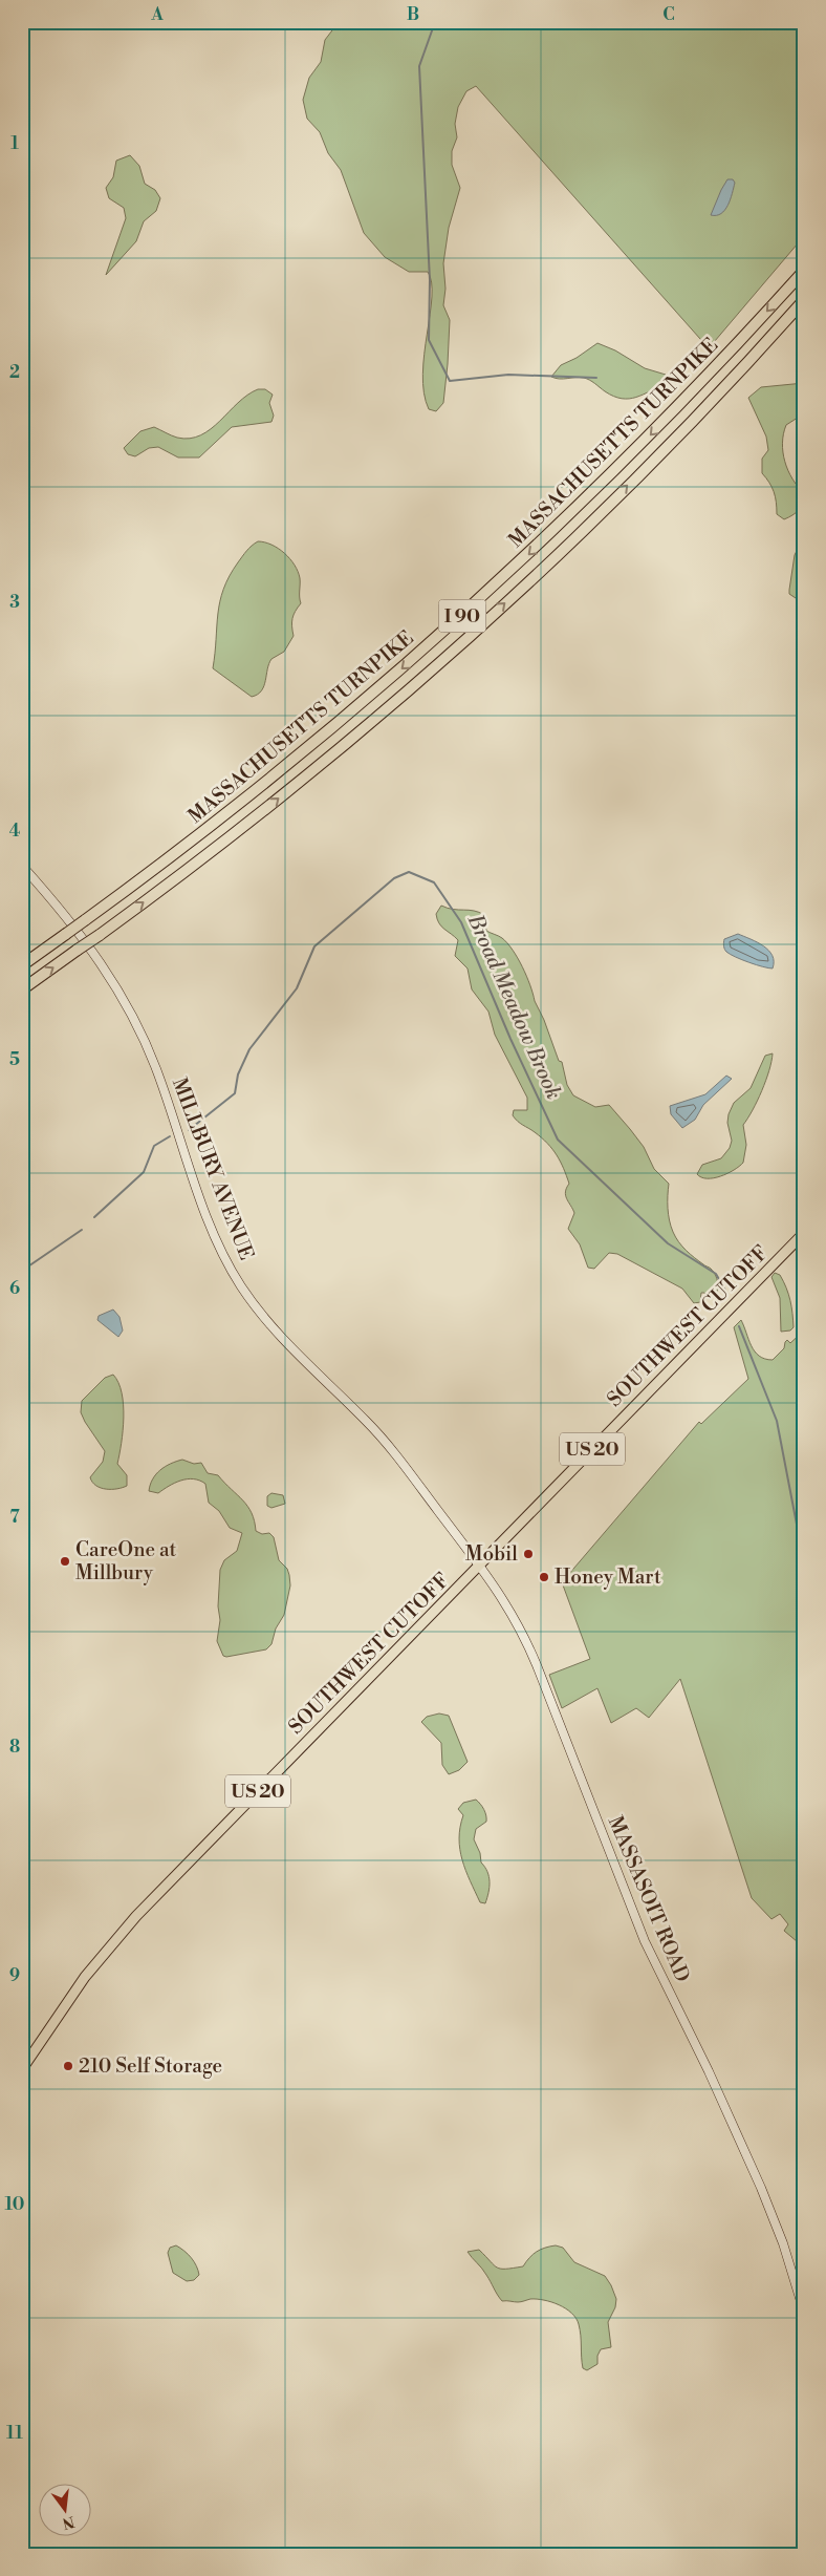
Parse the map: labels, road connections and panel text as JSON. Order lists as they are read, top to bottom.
{
  "streets": {
    "highway": ["MASSACHUSETTS TURNPIKE", "I 90"],
    "main road": [
      "MILLBURY AVENUE",
      "SOUTHWEST CUTOFF",
      "US 20",
      "MASSASOIT ROAD"
    ]
  },
  "crossings": [
    ["MILLBURY AVENUE", "MASSASOIT ROAD"],
    ["SOUTHWEST CUTOFF", "MASSASOIT ROAD"]
  ],
  "water": ["Broad Meadow Brook"],
  "places": [
    "Mobil",
    "CareOne at Millbury",
    "Honey Mart",
    "210 Self Storage"
  ],
  "north": "bottom",
  "grid": {
    "columns": ["A", "B", "C"],
    "rows": [
      "1",
      "2",
      "3",
      "4",
      "5",
      "6",
      "7",
      "8",
      "9",
      "10",
      "11"
    ]
  }
}
